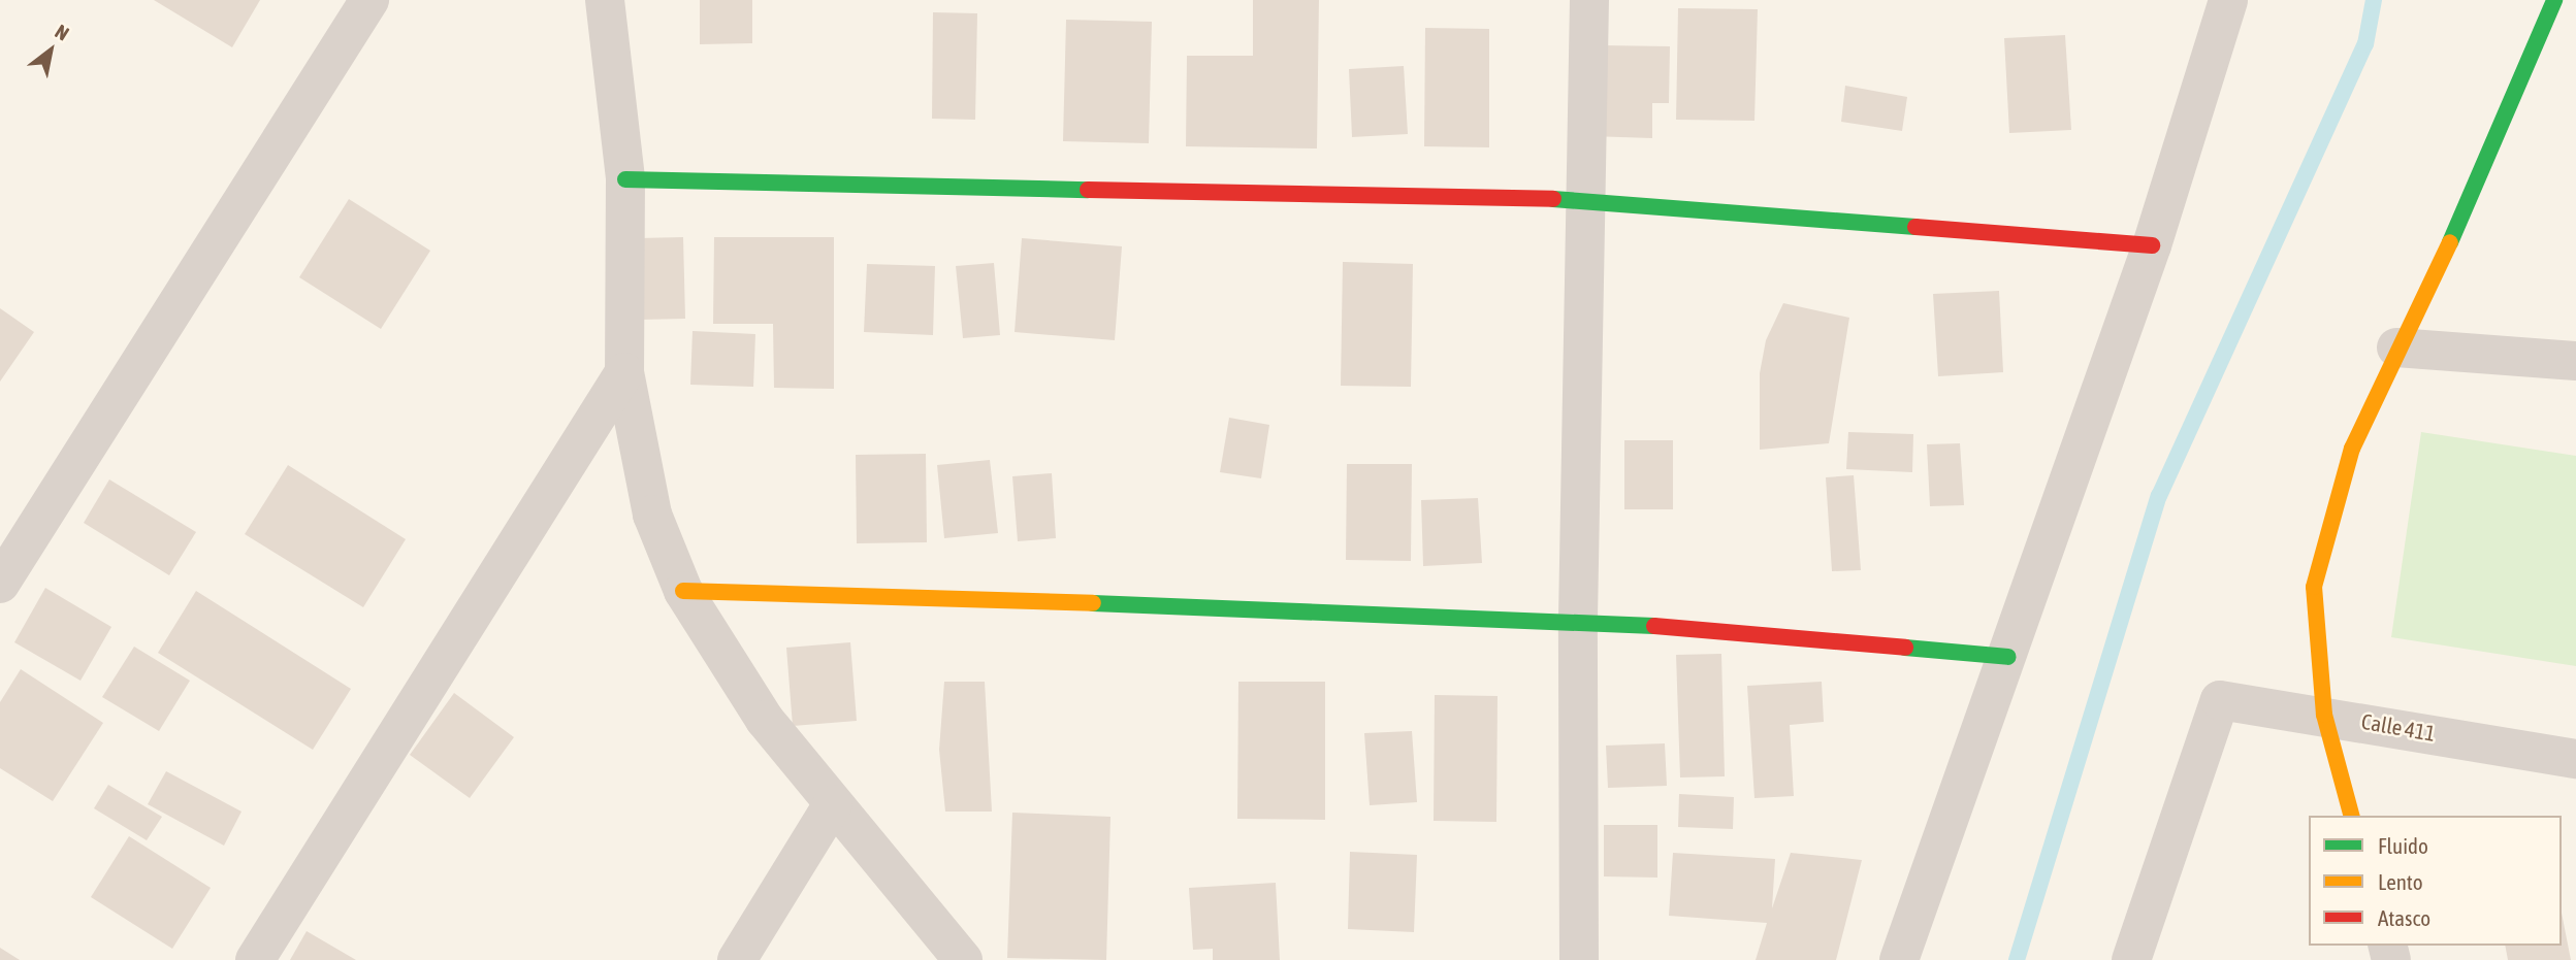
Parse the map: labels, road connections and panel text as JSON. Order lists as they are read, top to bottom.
{
  "streets": {
    "street": ["Calle 411"]
  },
  "legend": ["Fluido", "Lento", "Atasco"],
  "north": "top right"
}
